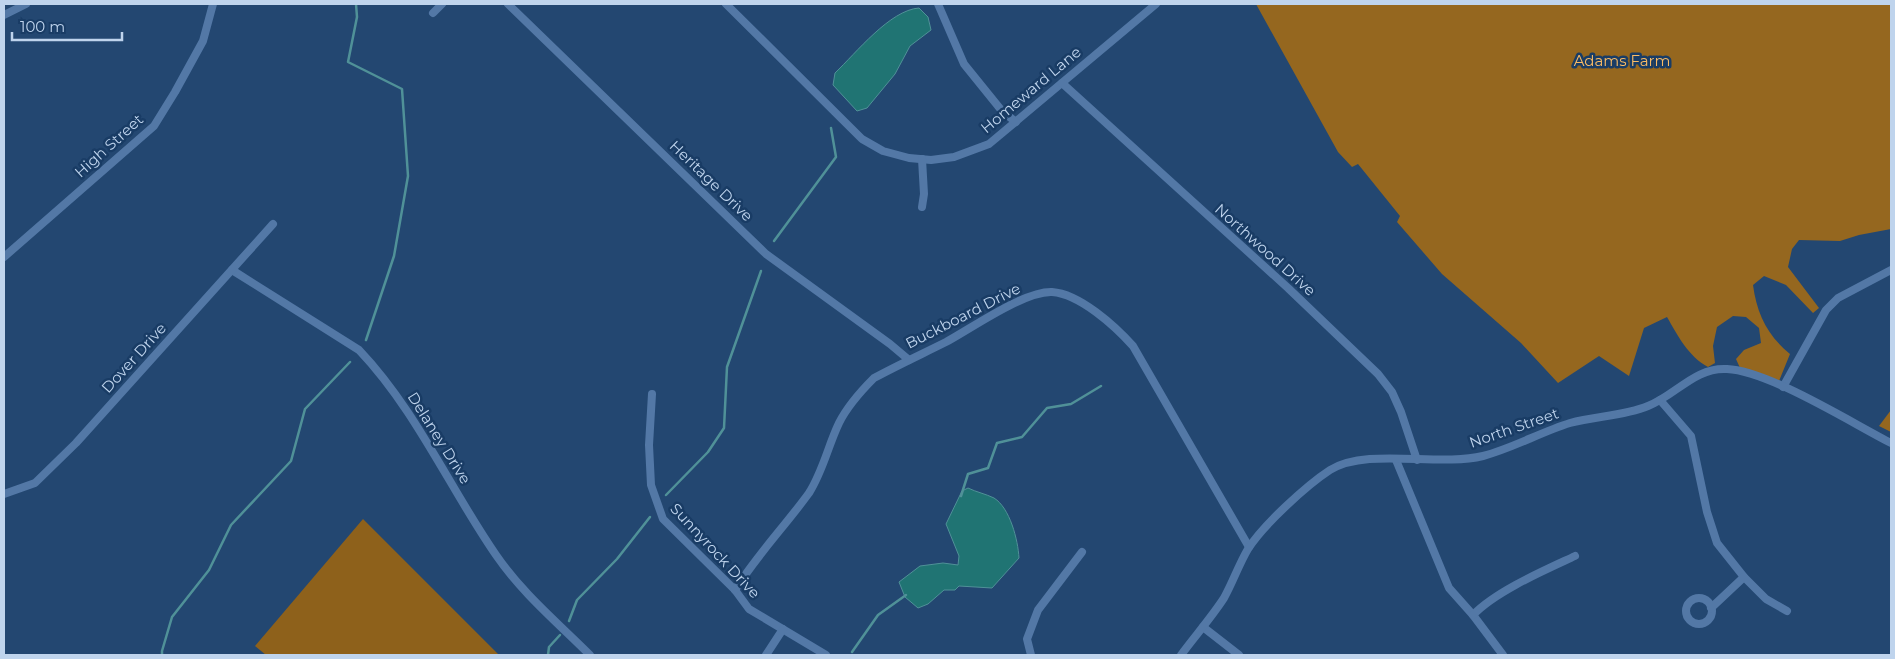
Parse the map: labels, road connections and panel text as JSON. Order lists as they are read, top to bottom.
{
  "streets": {
    "street": [
      "Homeward Lane",
      "High Street",
      "Heritage Drive",
      "Northwood Drive",
      "Buckboard Drive",
      "Dover Drive",
      "North Street",
      "Delaney Drive",
      "Sunnyrock Drive"
    ]
  },
  "crossings": [
    ["Homeward Lane", "Northwood Drive"],
    ["Heritage Drive", "Buckboard Drive"],
    ["Northwood Drive", "North Street"],
    ["Buckboard Drive", "North Street"],
    ["Buckboard Drive", "Sunnyrock Drive"],
    ["Dover Drive", "Delaney Drive"]
  ],
  "parks": ["Adams Farm"],
  "scale_bar": "100 m"
}
